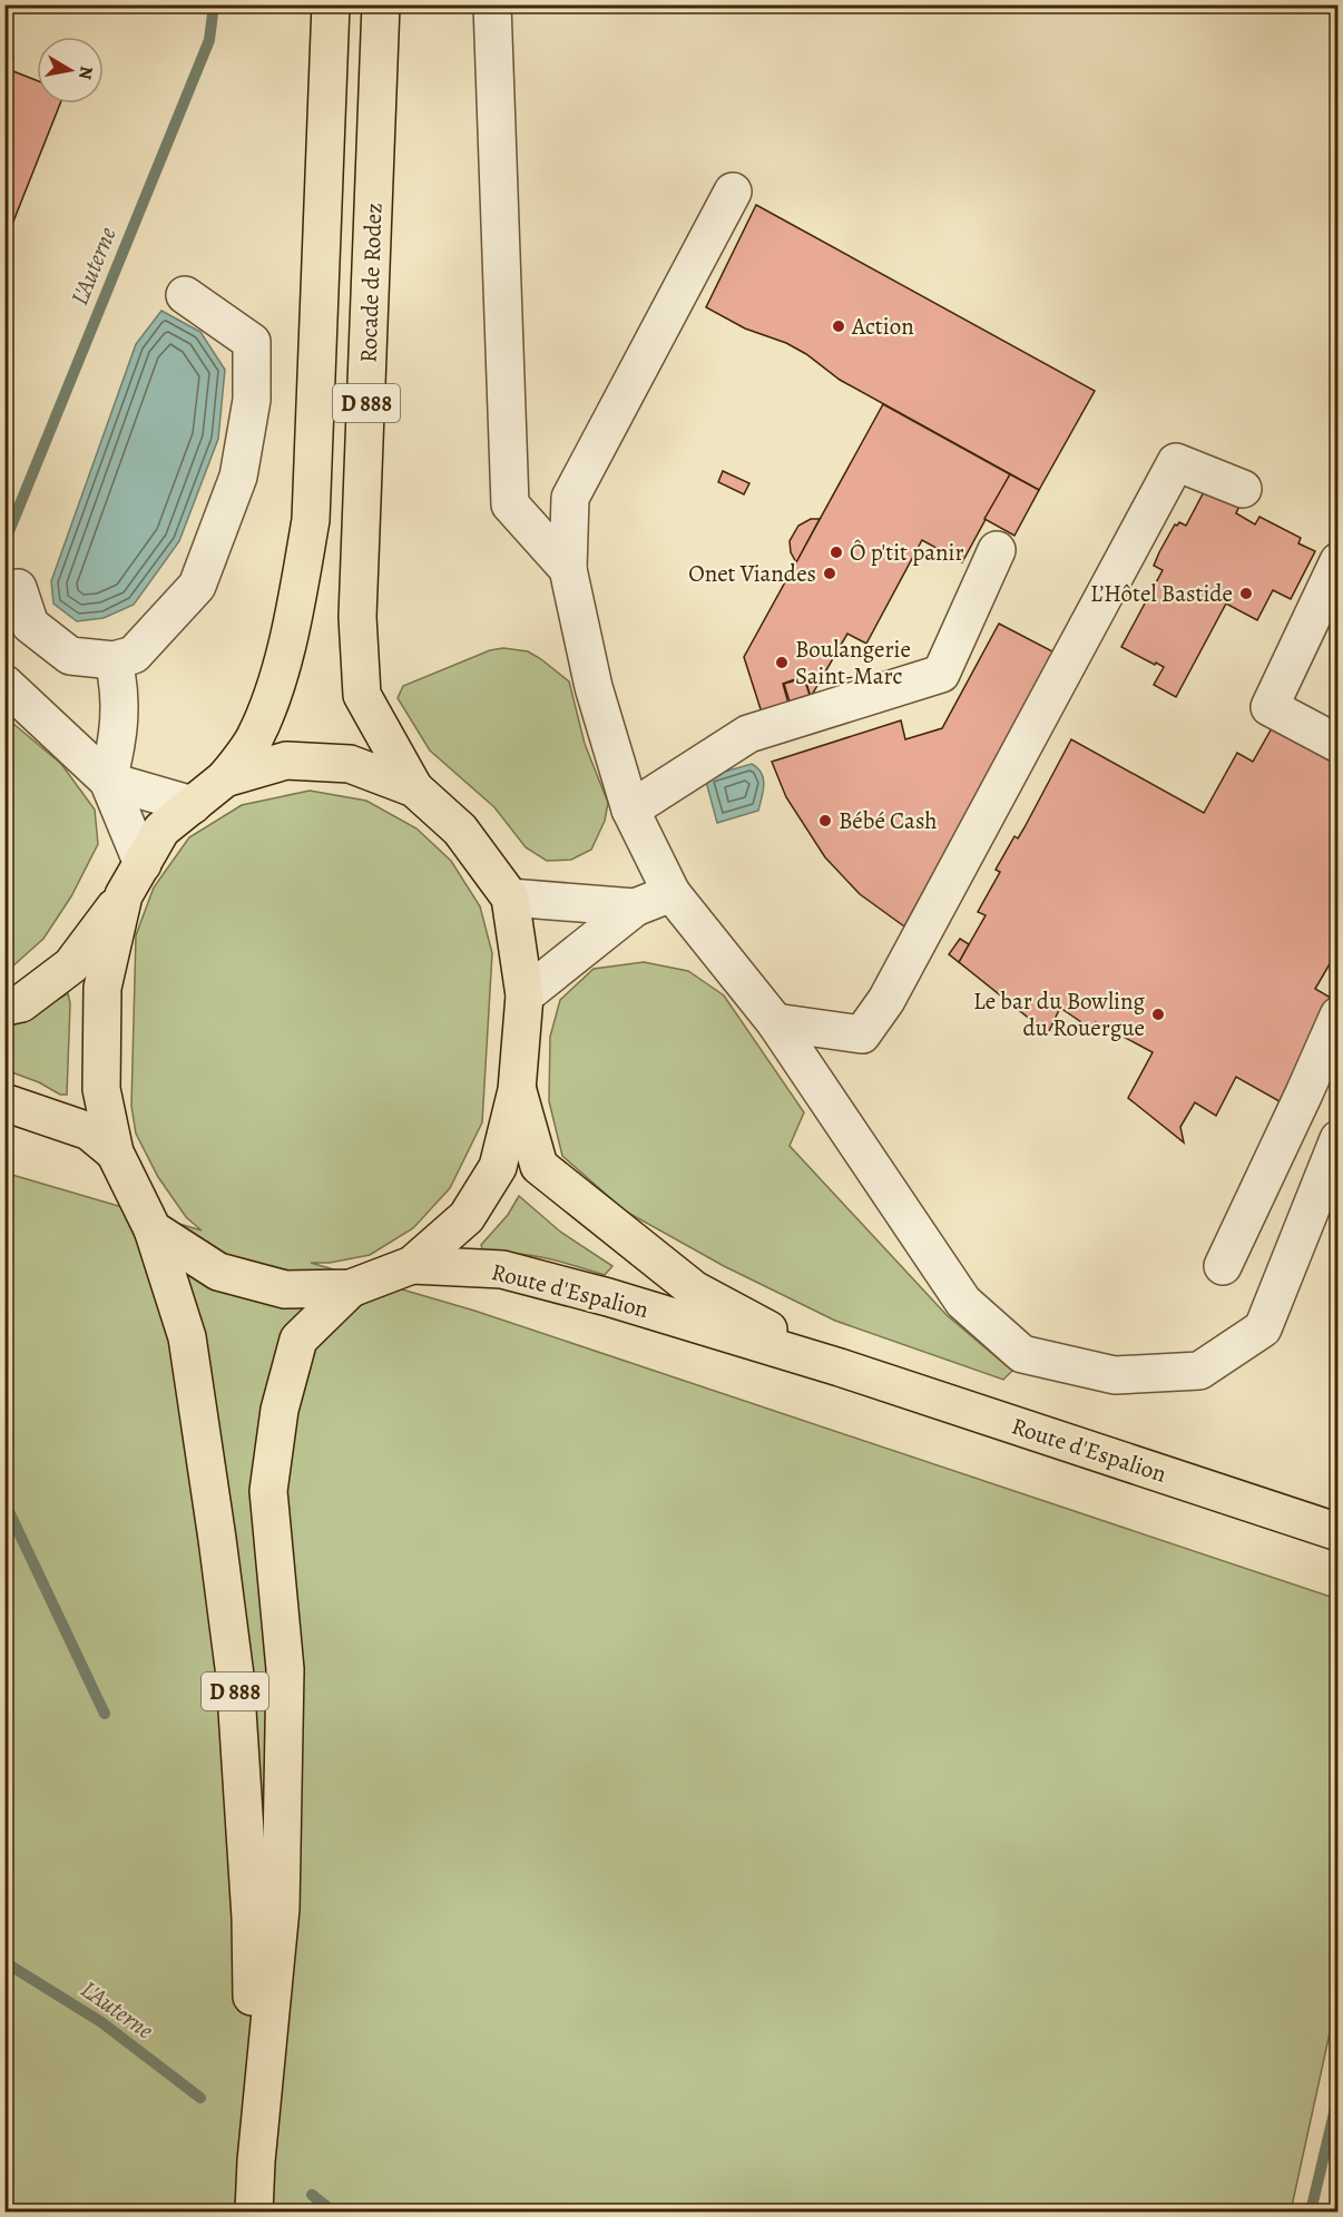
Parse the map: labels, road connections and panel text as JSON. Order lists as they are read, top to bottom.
{
  "streets": {
    "main road": ["Rocade de Rodez", "D 888", "Route d'Espalion"]
  },
  "water": ["L'Auterne"],
  "places": [
    "Action",
    "Ô p'tit panir",
    "Onet Viandes",
    "L’Hôtel Bastide",
    "Boulangerie Saint-Marc",
    "Bébé Cash",
    "Le bar du Bowling du Rouergue"
  ],
  "north": "right"
}
